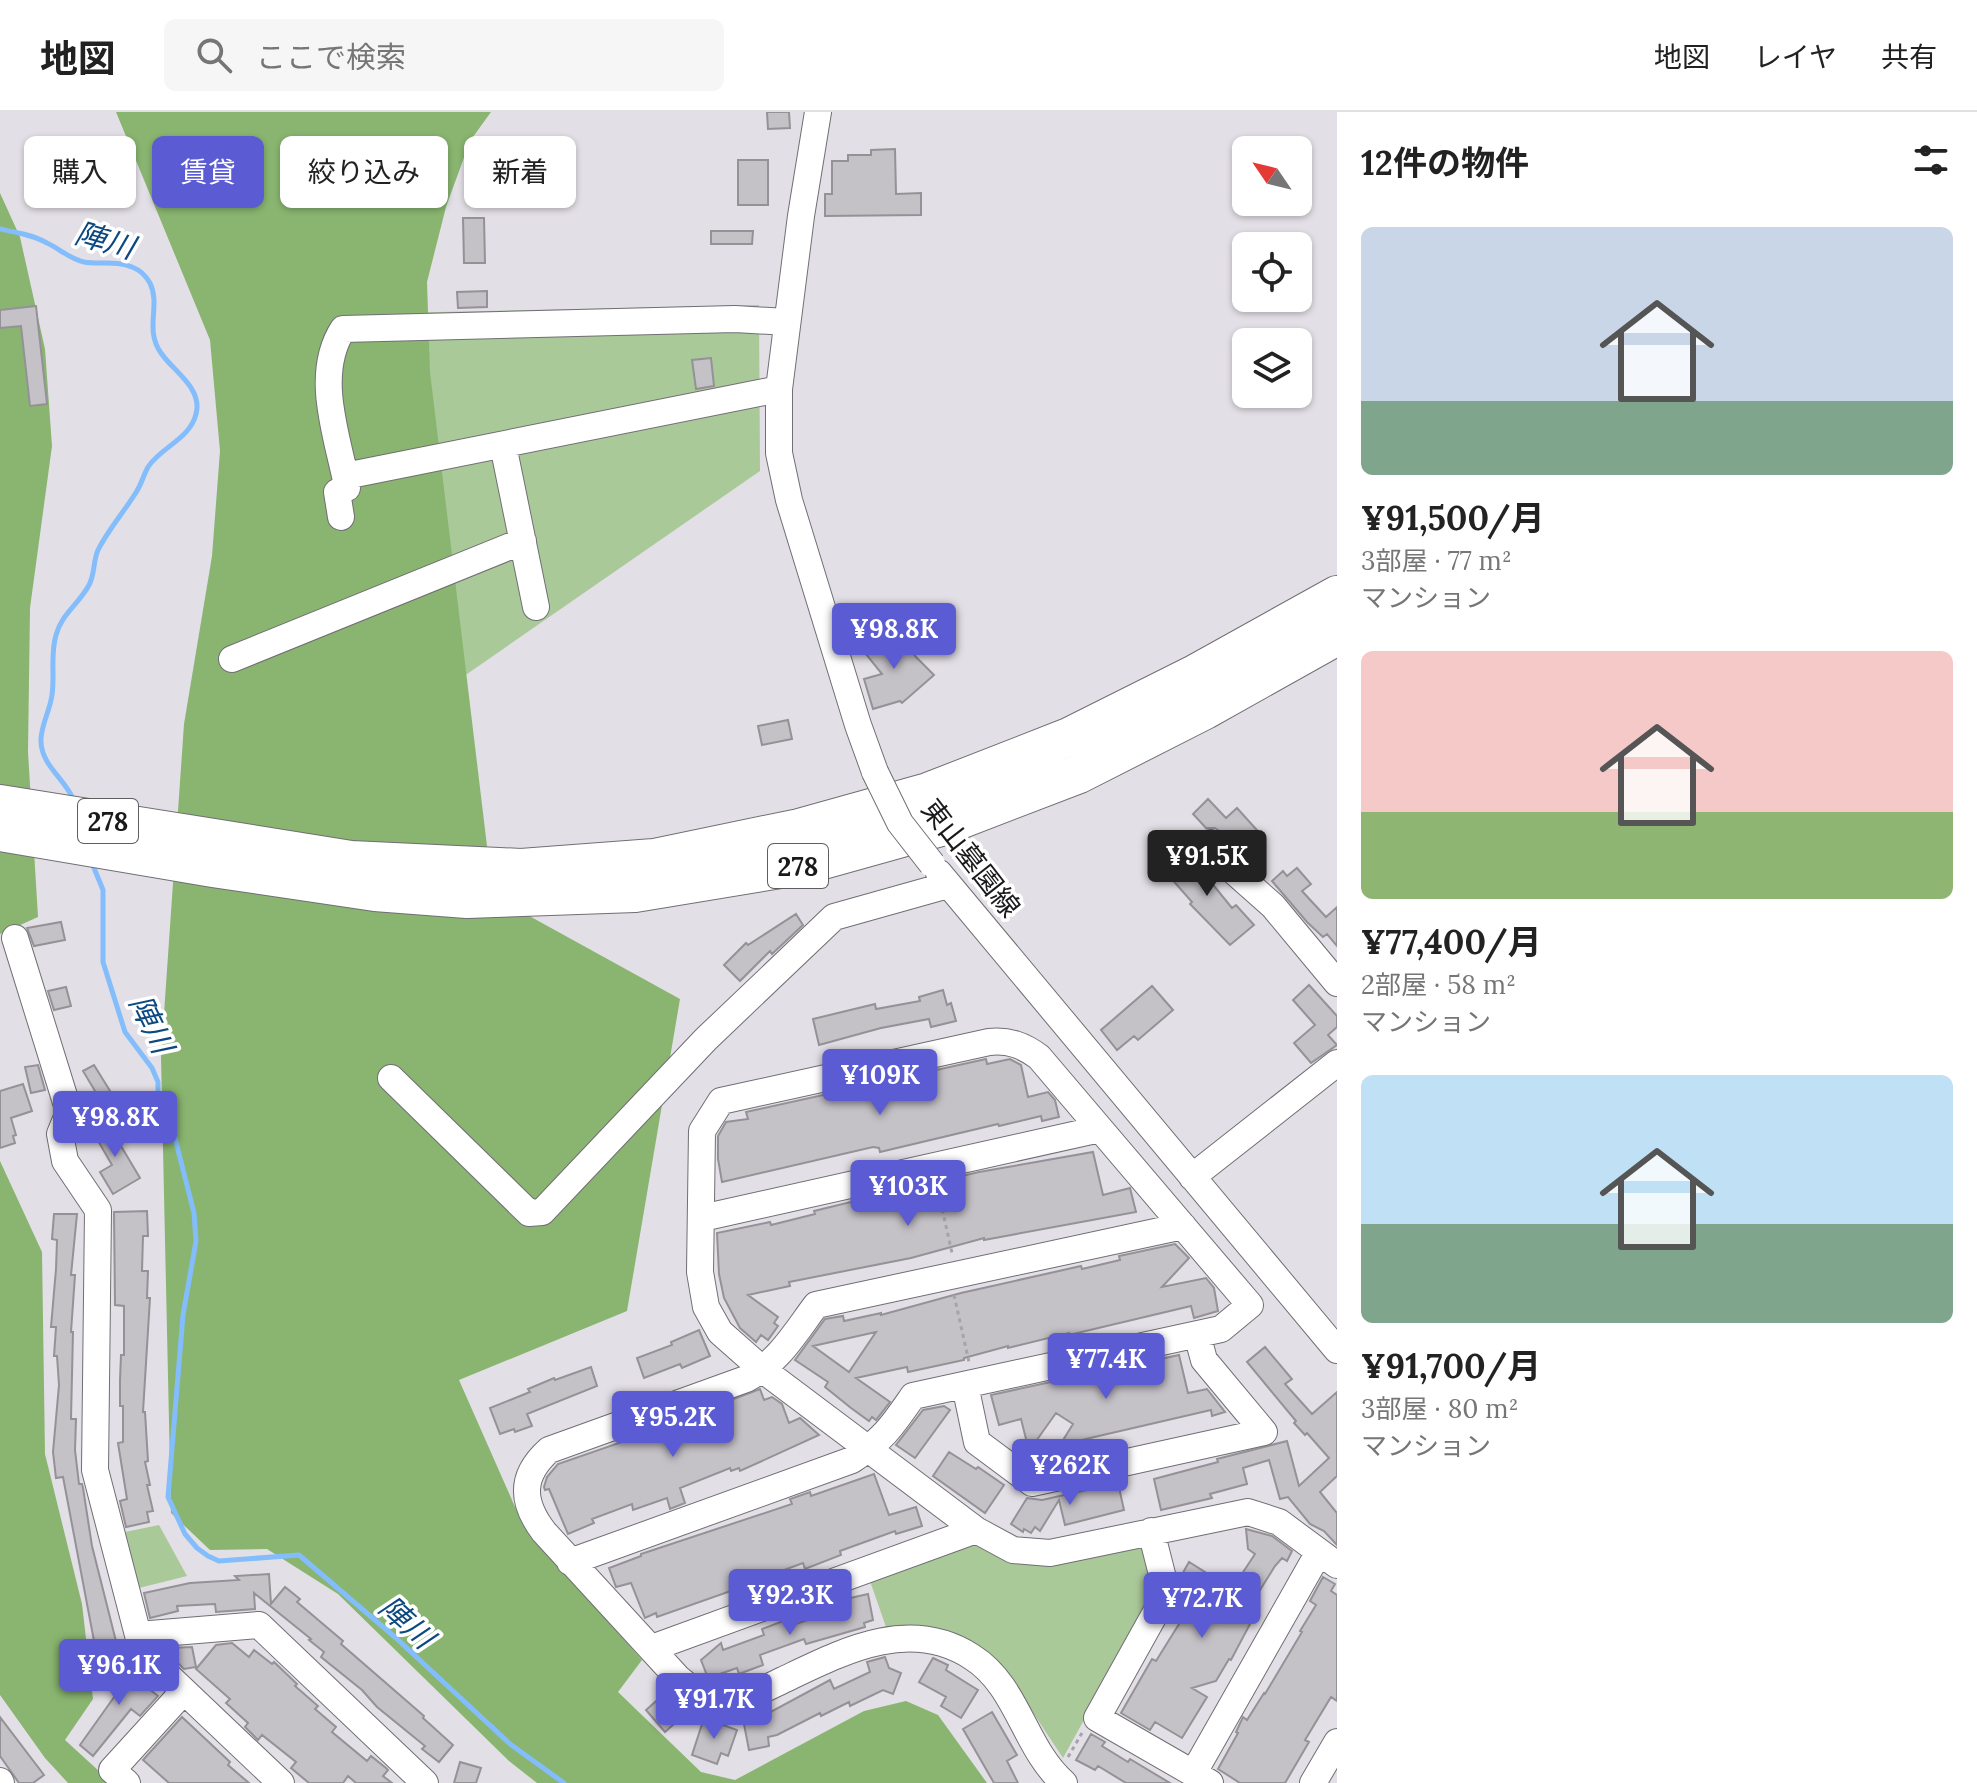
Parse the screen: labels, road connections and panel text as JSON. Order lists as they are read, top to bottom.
{
  "streets": {
    "highway": ["278"],
    "street": ["東山墓園線"]
  },
  "water": ["陣川"],
  "north": "top left",
  "page": {
    "header": "地図",
    "search": "ここで検索",
    "nav": ["地図", "レイヤ", "共有"],
    "heading": "12件の物件",
    "chip": [
      "購入",
      "賃貸",
      "絞り込み",
      "新着"
    ],
    "list": [
      {
        "name": "¥91,500/月",
        "note": "3部屋 · 77 m² · マンション"
      },
      {
        "name": "¥77,400/月",
        "note": "2部屋 · 58 m² · マンション"
      },
      {
        "name": "¥91,700/月",
        "note": "3部屋 · 80 m² · マンション"
      }
    ],
    "price": [
      "¥98.8K",
      "¥91.5K",
      "¥109K",
      "¥98.8K",
      "¥103K",
      "¥77.4K",
      "¥95.2K",
      "¥262K",
      "¥92.3K",
      "¥72.7K",
      "¥96.1K",
      "¥91.7K"
    ]
  }
}
